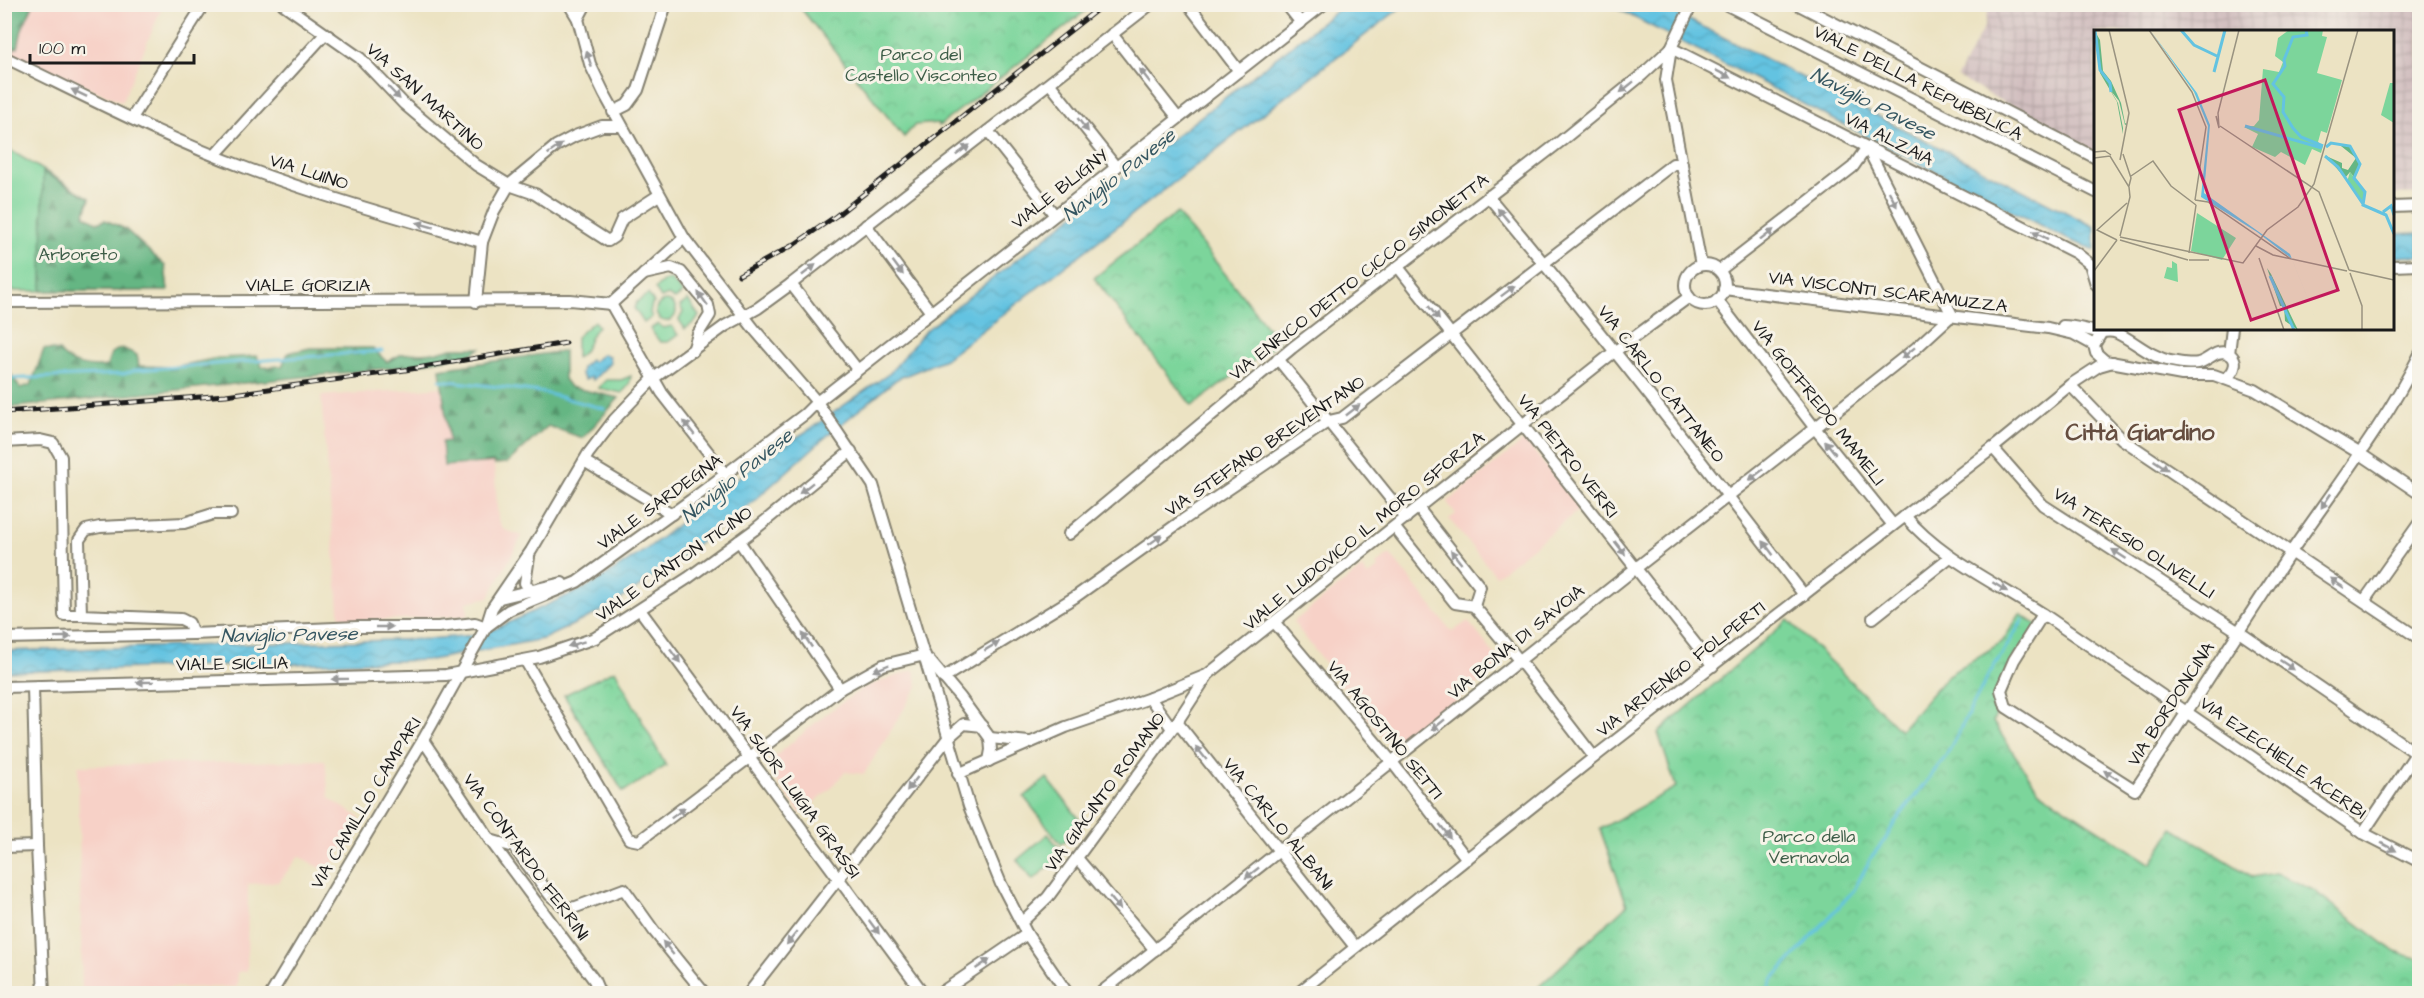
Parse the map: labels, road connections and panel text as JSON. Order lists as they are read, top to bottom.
{
  "streets": {
    "street": [
      "VIALE DELLA REPUBBLICA",
      "VIA SAN MARTINO",
      "VIA ALZAIA",
      "VIA LUINO",
      "VIALE BLIGNY",
      "VIA ENRICO DETTO CICCO SIMONETTA",
      "VIALE GORIZIA",
      "VIA VISCONTI SCARAMUZZA",
      "VIA CARLO CATTANEO",
      "VIA GOFFREDO MAMELI",
      "VIA STEFANO BREVENTANO",
      "VIA PIETRO VERRI",
      "VIALE SARDEGNA",
      "VIALE LUDOVICO IL MORO SFORZA",
      "VIA TERESIO OLIVELLI",
      "VIALE CANTON TICINO",
      "VIA BONA DI SAVOIA",
      "VIALE SICILIA",
      "VIA ARDENGO FOLPERTI",
      "VIA BORDONCINA",
      "VIA AGOSTINO SETTI",
      "VIA EZECHIELE ACERBI",
      "VIA SUOR LUIGIA GRASSI",
      "VIA GIACINTO ROMANO",
      "VIA CAMILLO CAMPARI",
      "VIA CARLO ALBANI",
      "VIA CONTARDO FERRINI"
    ]
  },
  "crossings": [
    ["VIA ALZAIA", "VIA ENRICO DETTO CICCO SIMONETTA"],
    ["VIALE BLIGNY", "VIALE SARDEGNA"],
    ["VIA ENRICO DETTO CICCO SIMONETTA", "VIA CARLO CATTANEO"],
    ["VIA ENRICO DETTO CICCO SIMONETTA", "VIA PIETRO VERRI"],
    ["VIA VISCONTI SCARAMUZZA", "VIA GOFFREDO MAMELI"],
    ["VIA VISCONTI SCARAMUZZA", "VIALE LUDOVICO IL MORO SFORZA"],
    ["VIA VISCONTI SCARAMUZZA", "VIA BONA DI SAVOIA"],
    ["VIA VISCONTI SCARAMUZZA", "VIA ARDENGO FOLPERTI"],
    ["VIA CARLO CATTANEO", "VIA STEFANO BREVENTANO"],
    ["VIA CARLO CATTANEO", "VIALE LUDOVICO IL MORO SFORZA"],
    ["VIA CARLO CATTANEO", "VIA BONA DI SAVOIA"],
    ["VIA CARLO CATTANEO", "VIA ARDENGO FOLPERTI"],
    ["VIA GOFFREDO MAMELI", "VIALE LUDOVICO IL MORO SFORZA"],
    ["VIA GOFFREDO MAMELI", "VIA BONA DI SAVOIA"],
    ["VIA GOFFREDO MAMELI", "VIA ARDENGO FOLPERTI"],
    ["VIA STEFANO BREVENTANO", "VIA PIETRO VERRI"],
    ["VIA PIETRO VERRI", "VIALE LUDOVICO IL MORO SFORZA"],
    ["VIA PIETRO VERRI", "VIA BONA DI SAVOIA"],
    ["VIA PIETRO VERRI", "VIA ARDENGO FOLPERTI"],
    ["VIALE SARDEGNA", "VIA CAMILLO CAMPARI"],
    ["VIALE LUDOVICO IL MORO SFORZA", "VIA AGOSTINO SETTI"],
    ["VIALE LUDOVICO IL MORO SFORZA", "VIA GIACINTO ROMANO"],
    ["VIALE LUDOVICO IL MORO SFORZA", "VIA CARLO ALBANI"],
    ["VIA TERESIO OLIVELLI", "VIA ARDENGO FOLPERTI"],
    ["VIA TERESIO OLIVELLI", "VIA BORDONCINA"],
    ["VIALE CANTON TICINO", "VIALE SICILIA"],
    ["VIALE CANTON TICINO", "VIA SUOR LUIGIA GRASSI"],
    ["VIALE CANTON TICINO", "VIA CAMILLO CAMPARI"],
    ["VIA BONA DI SAVOIA", "VIA AGOSTINO SETTI"],
    ["VIA BONA DI SAVOIA", "VIA CARLO ALBANI"],
    ["VIALE SICILIA", "VIA CAMILLO CAMPARI"],
    ["VIA ARDENGO FOLPERTI", "VIA AGOSTINO SETTI"],
    ["VIA ARDENGO FOLPERTI", "VIA EZECHIELE ACERBI"],
    ["VIA ARDENGO FOLPERTI", "VIA CARLO ALBANI"],
    ["VIA BORDONCINA", "VIA EZECHIELE ACERBI"],
    ["VIA GIACINTO ROMANO", "VIA CARLO ALBANI"],
    ["VIA CAMILLO CAMPARI", "VIA CONTARDO FERRINI"]
  ],
  "one_way": [
    "VIA SAN MARTINO",
    "VIA LUINO",
    "VIA CARLO CATTANEO",
    "VIA GOFFREDO MAMELI",
    "VIA STEFANO BREVENTANO",
    "VIA PIETRO VERRI",
    "VIALE CANTON TICINO",
    "VIA BONA DI SAVOIA",
    "VIA AGOSTINO SETTI",
    "VIA SUOR LUIGIA GRASSI",
    "VIA CARLO ALBANI"
  ],
  "districts": ["Città Giardino"],
  "water": ["Naviglio Pavese"],
  "parks": ["Parco del Castello Visconteo", "Arboreto", "Parco della Vernavola"],
  "scale_bar": "100 m"
}
